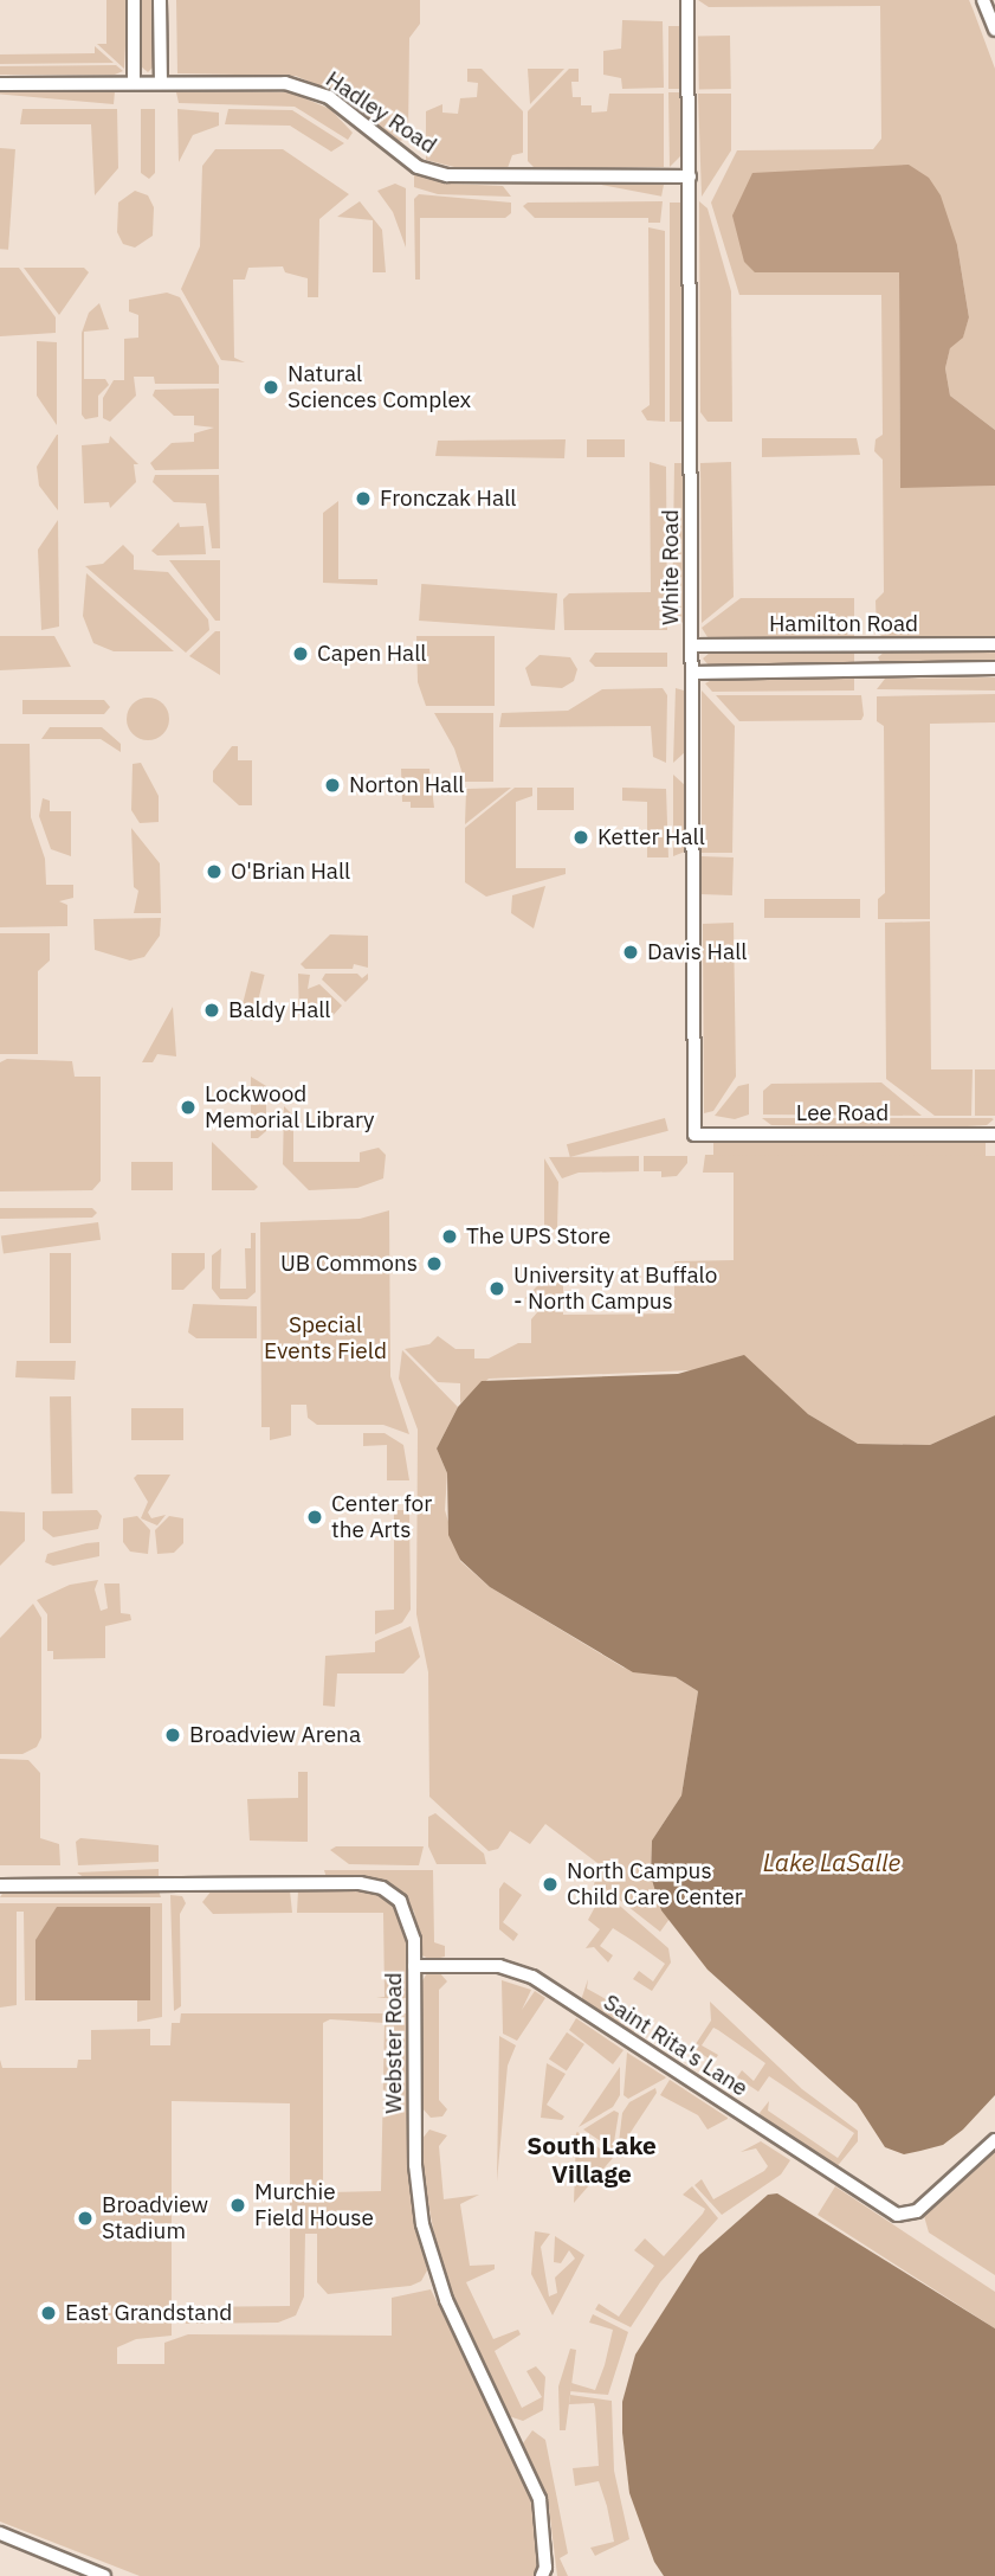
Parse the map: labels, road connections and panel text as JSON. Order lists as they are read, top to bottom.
{
  "streets": {
    "street": [
      "Hadley Road",
      "White Road",
      "Hamilton Road",
      "Lee Road",
      "Webster Road",
      "Saint Rita's Lane"
    ]
  },
  "crossings": [
    ["Hadley Road", "White Road"],
    ["White Road", "Hamilton Road"],
    ["White Road", "Lee Road"],
    ["Webster Road", "Saint Rita's Lane"]
  ],
  "districts": ["South Lake Village"],
  "water": ["Lake LaSalle"],
  "parks": ["Special Events Field"],
  "places": [
    "Natural Sciences Complex",
    "Fronczak Hall",
    "Capen Hall",
    "Norton Hall",
    "Ketter Hall",
    "O'Brian Hall",
    "Davis Hall",
    "Baldy Hall",
    "Lockwood Memorial Library",
    "The UPS Store",
    "UB Commons",
    "University at Buffalo - North Campus",
    "Center for the Arts",
    "Broadview Arena",
    "North Campus Child Care Center",
    "Murchie Field House",
    "Broadview Stadium",
    "East Grandstand"
  ]
}
